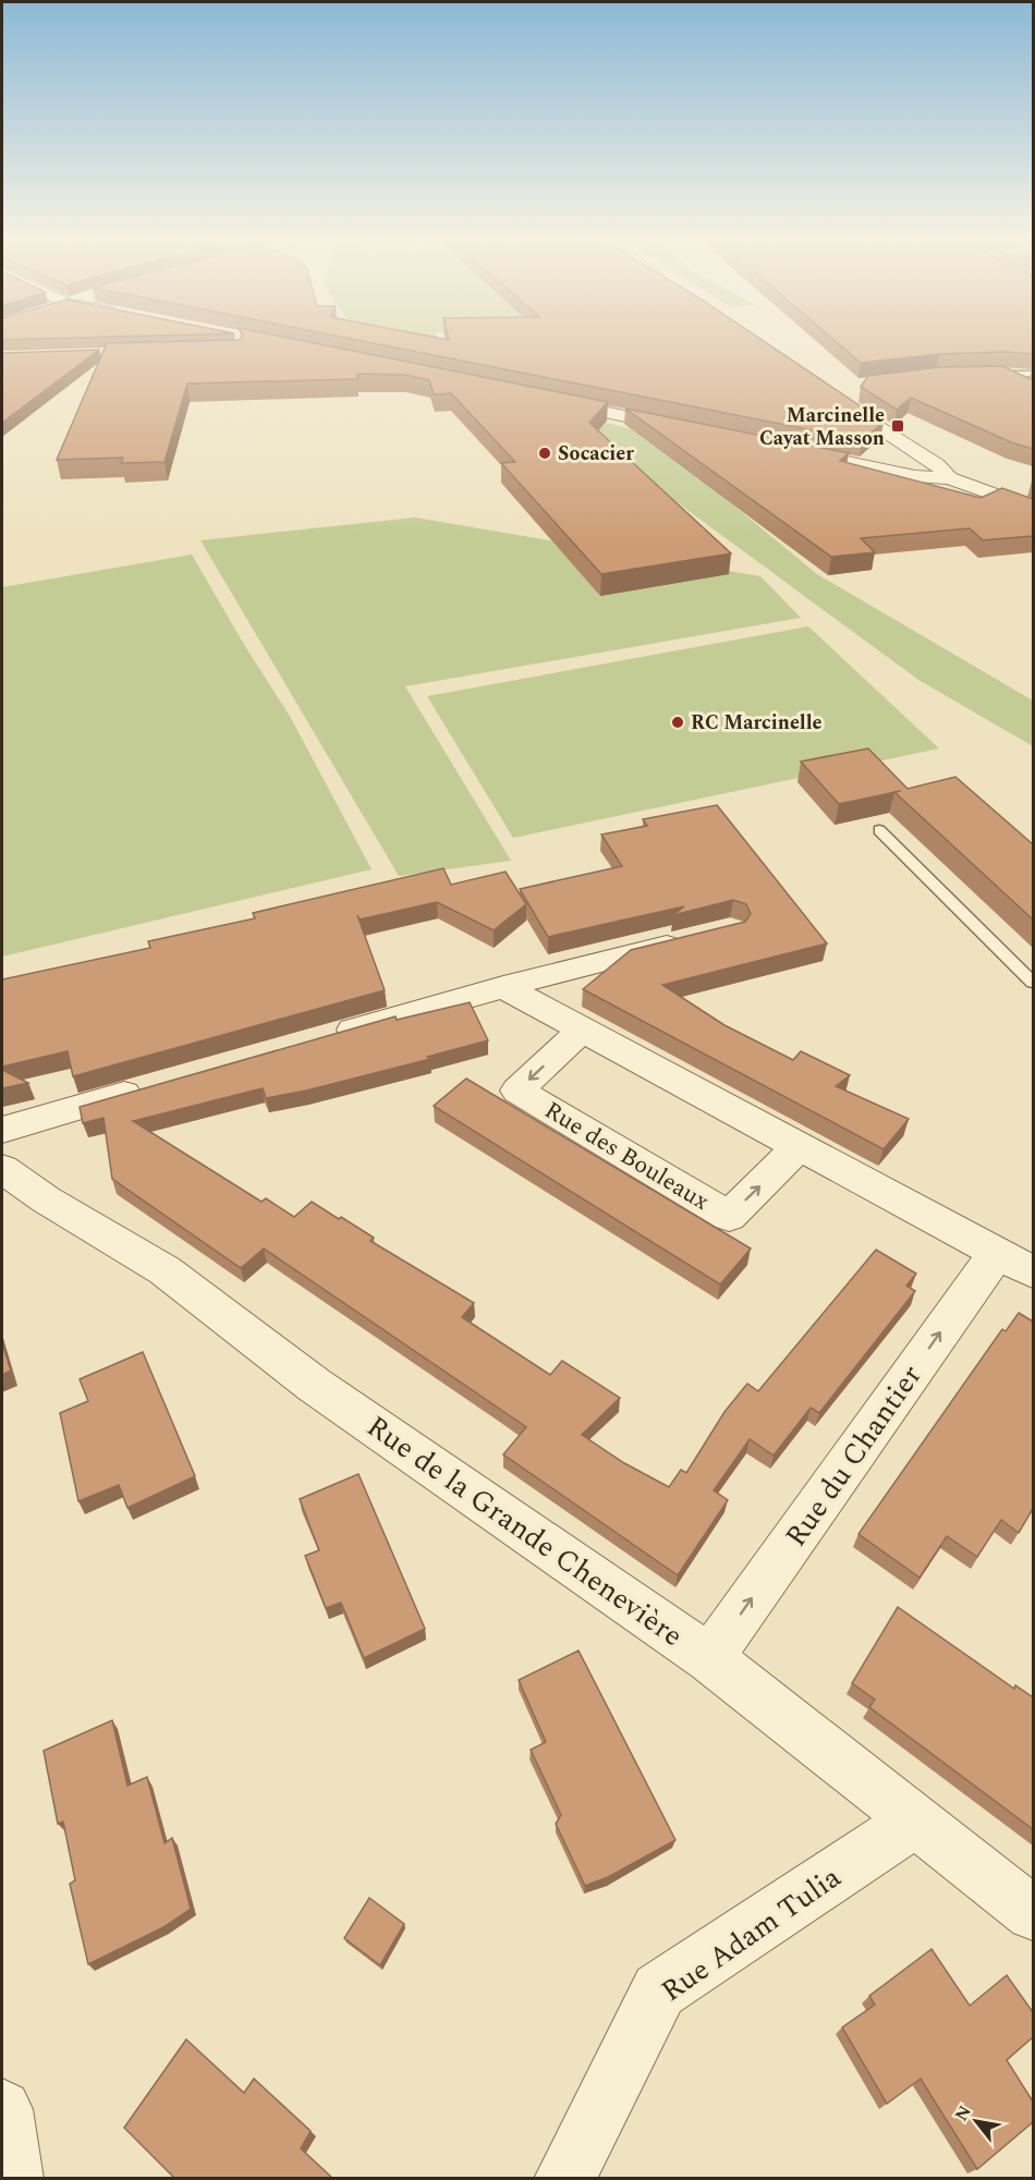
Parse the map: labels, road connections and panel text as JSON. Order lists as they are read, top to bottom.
{
  "streets": {
    "street": [
      "Rue des Bouleaux",
      "Rue du Chantier",
      "Rue de la Grande Chenevière",
      "Rue Adam Tulia"
    ]
  },
  "crossings": [
    ["Rue du Chantier", "Rue de la Grande Chenevière"],
    ["Rue de la Grande Chenevière", "Rue Adam Tulia"]
  ],
  "one_way": ["Rue du Chantier"],
  "places": {
    "transit": ["Marcinelle Cayat Masson"],
    "other": ["Socacier", "RC Marcinelle"]
  },
  "north": "top left"
}
